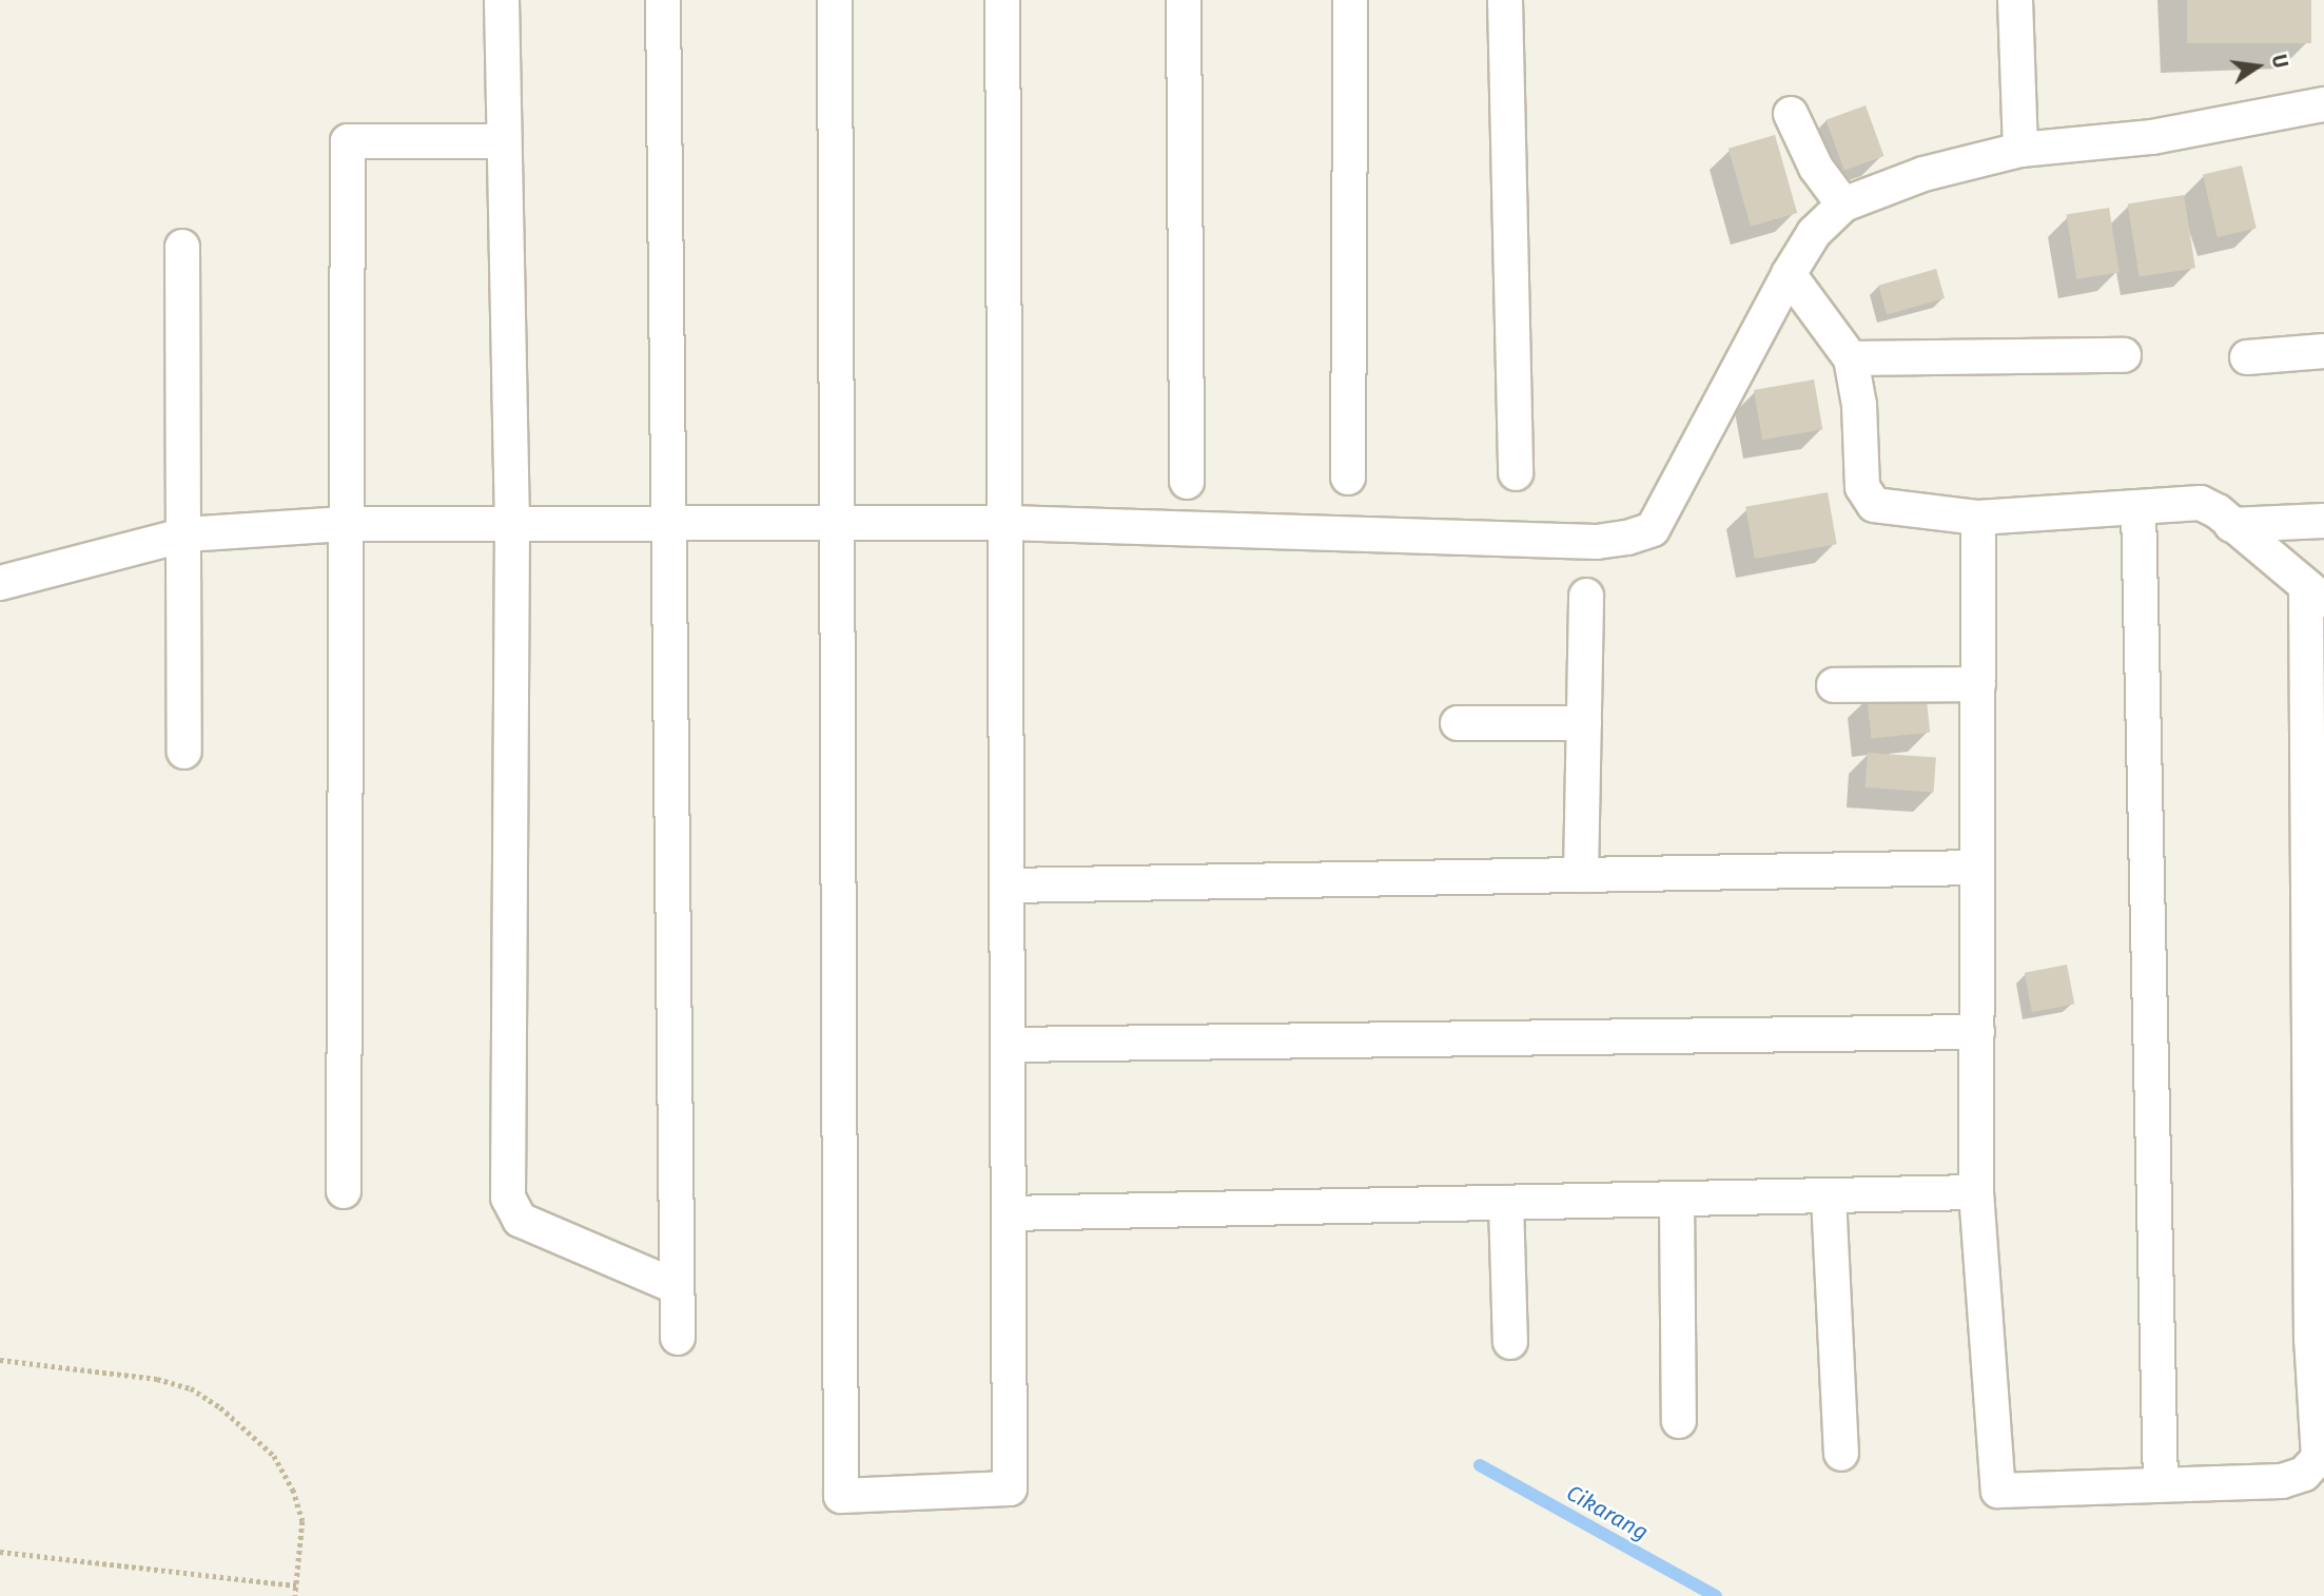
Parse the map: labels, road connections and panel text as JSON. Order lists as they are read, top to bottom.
{
  "water": ["Cikarang"],
  "north": "right"
}
